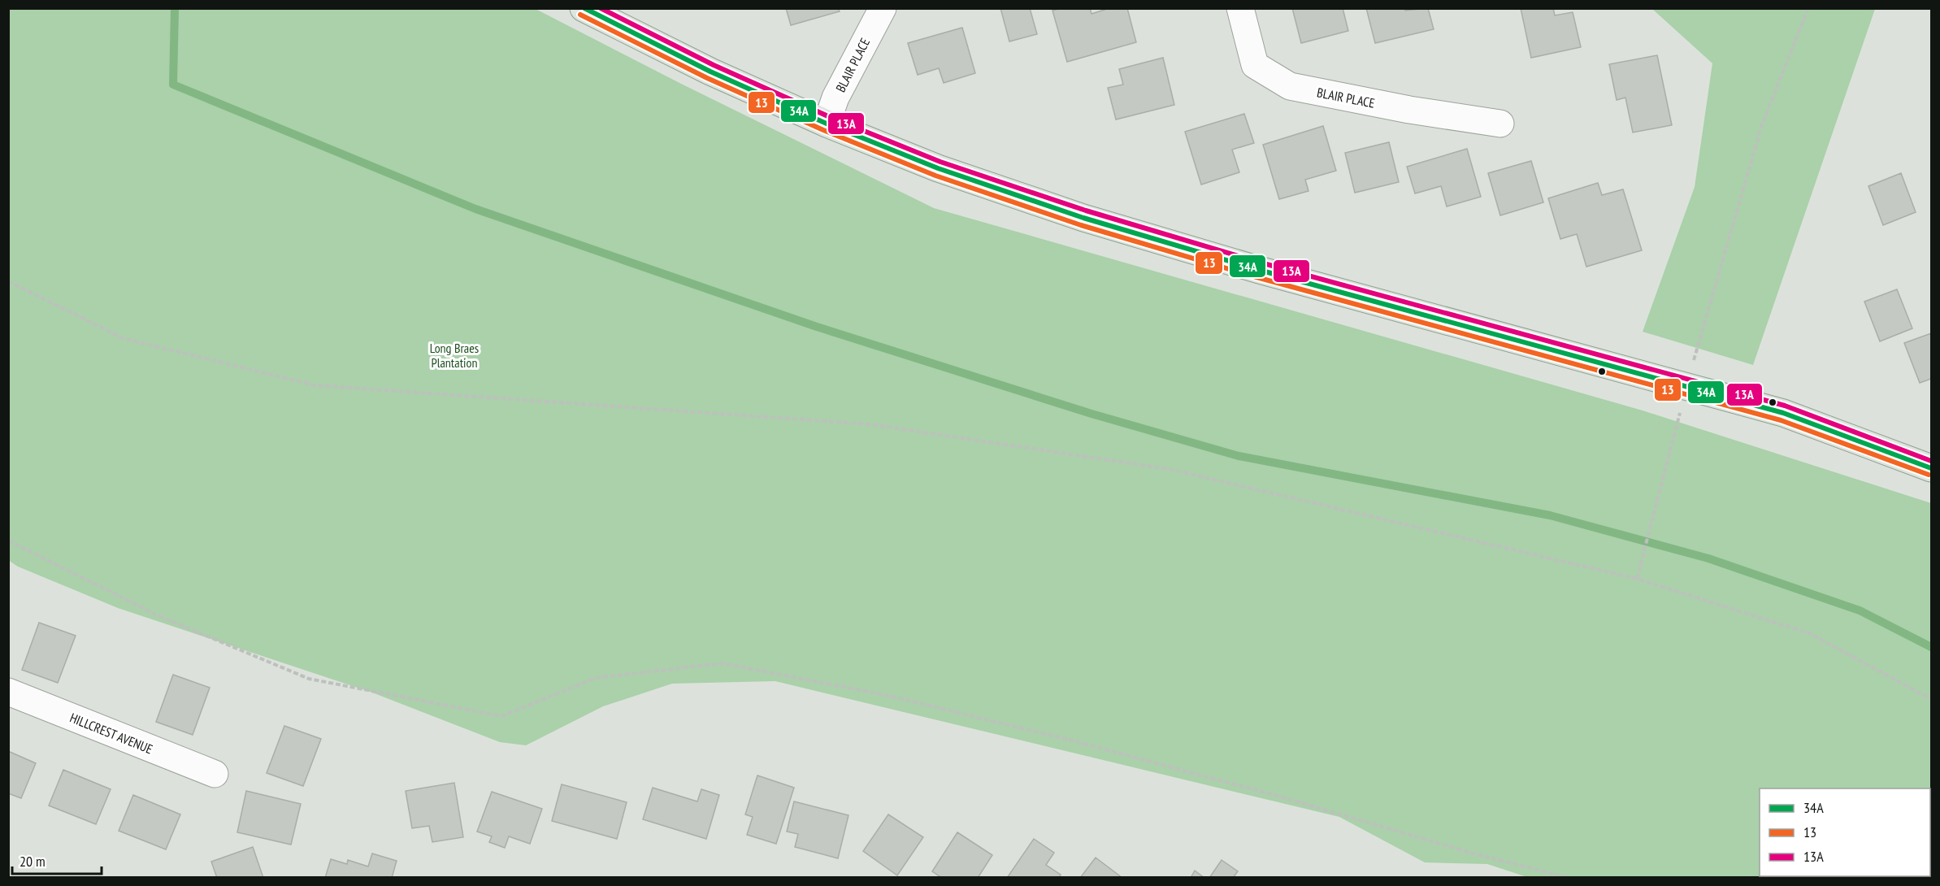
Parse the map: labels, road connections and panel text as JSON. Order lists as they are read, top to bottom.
{
  "streets": {
    "street": ["BLAIR PLACE", "HILLCREST AVENUE"]
  },
  "parks": ["Long Braes Plantation"],
  "lines": ["transit line 34A", "transit line 13A", "transit line 13"],
  "legend": ["34A", "13", "13A"],
  "scale_bar": "20 m"
}
